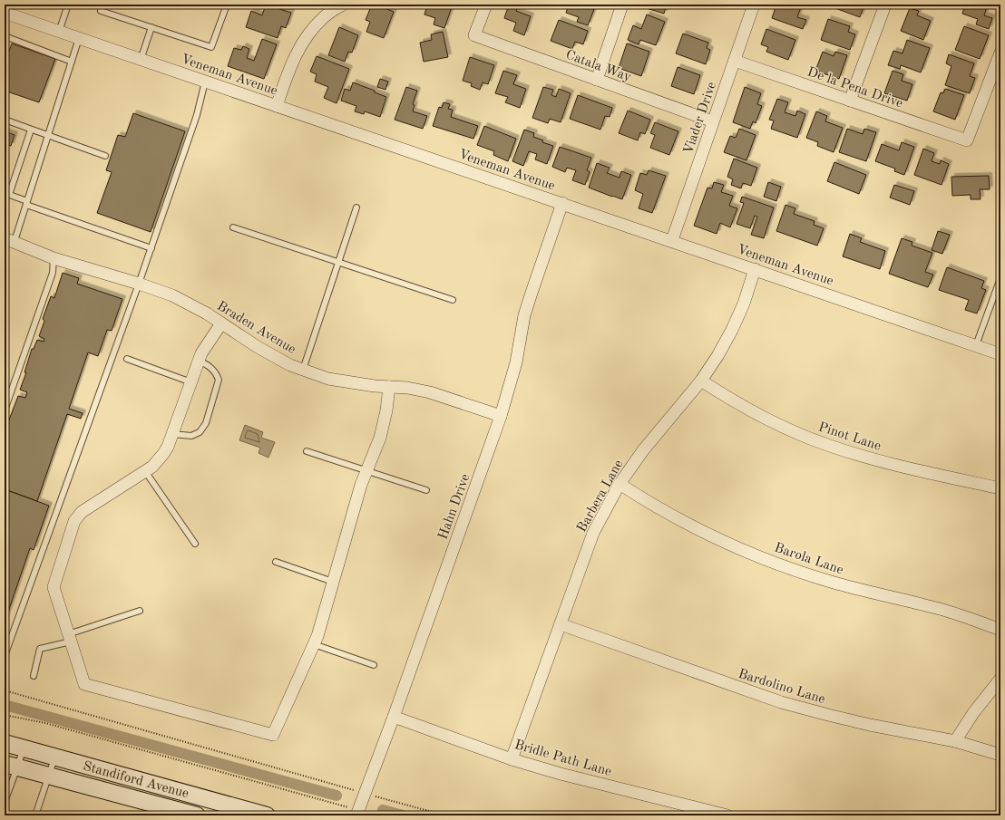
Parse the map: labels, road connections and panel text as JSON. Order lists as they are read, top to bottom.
{
  "streets": {
    "main road": ["Standiford Avenue"],
    "street": [
      "Catala Way",
      "Veneman Avenue",
      "De la Pena Drive",
      "Viader Drive",
      "Braden Avenue",
      "Pinot Lane",
      "Barbera Lane",
      "Hahn Drive",
      "Barola Lane",
      "Bardolino Lane",
      "Bridle Path Lane"
    ]
  },
  "crossings": [
    ["Catala Way", "Viader Drive"],
    ["Veneman Avenue", "Viader Drive"],
    ["Veneman Avenue", "Barbera Lane"],
    ["Veneman Avenue", "Hahn Drive"],
    ["De la Pena Drive", "Viader Drive"],
    ["Braden Avenue", "Hahn Drive"],
    ["Pinot Lane", "Barbera Lane"],
    ["Barbera Lane", "Barola Lane"],
    ["Barbera Lane", "Bardolino Lane"],
    ["Barbera Lane", "Bridle Path Lane"],
    ["Hahn Drive", "Bridle Path Lane"]
  ]
}
